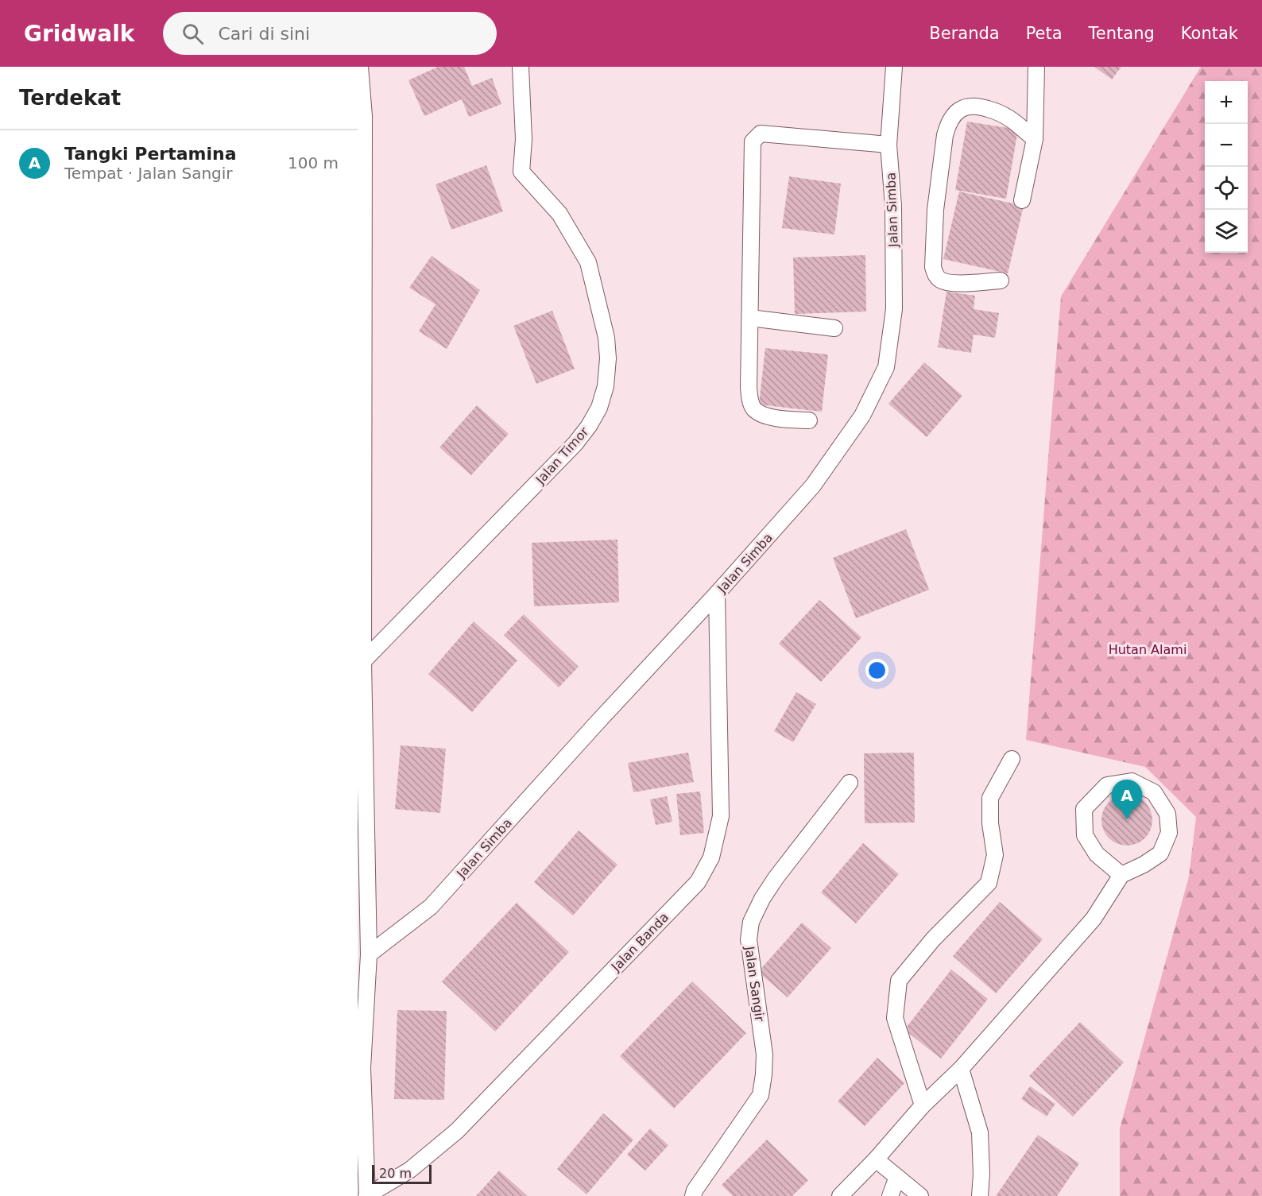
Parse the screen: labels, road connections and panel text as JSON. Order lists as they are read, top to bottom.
{
  "streets": {
    "street": [
      "Jalan Simba",
      "Jalan Timor",
      "Jalan Banda",
      "Jalan Sangir"
    ]
  },
  "crossings": [
    ["Jalan Simba", "Jalan Banda"]
  ],
  "parks": ["Hutan Alami"],
  "scale_bar": "20 m",
  "page": {
    "header": "Gridwalk",
    "search": "Cari di sini",
    "nav": [
      "Beranda",
      "Peta",
      "Tentang",
      "Kontak"
    ],
    "heading": "Terdekat",
    "map_buttons": ["+", "−"],
    "list": [
      {
        "mark": "A",
        "name": "Tangki Pertamina",
        "note": "Tempat · Jalan Sangir",
        "value": "100 m"
      }
    ],
    "pins": "A",
    "scale": "20 m"
  }
}
